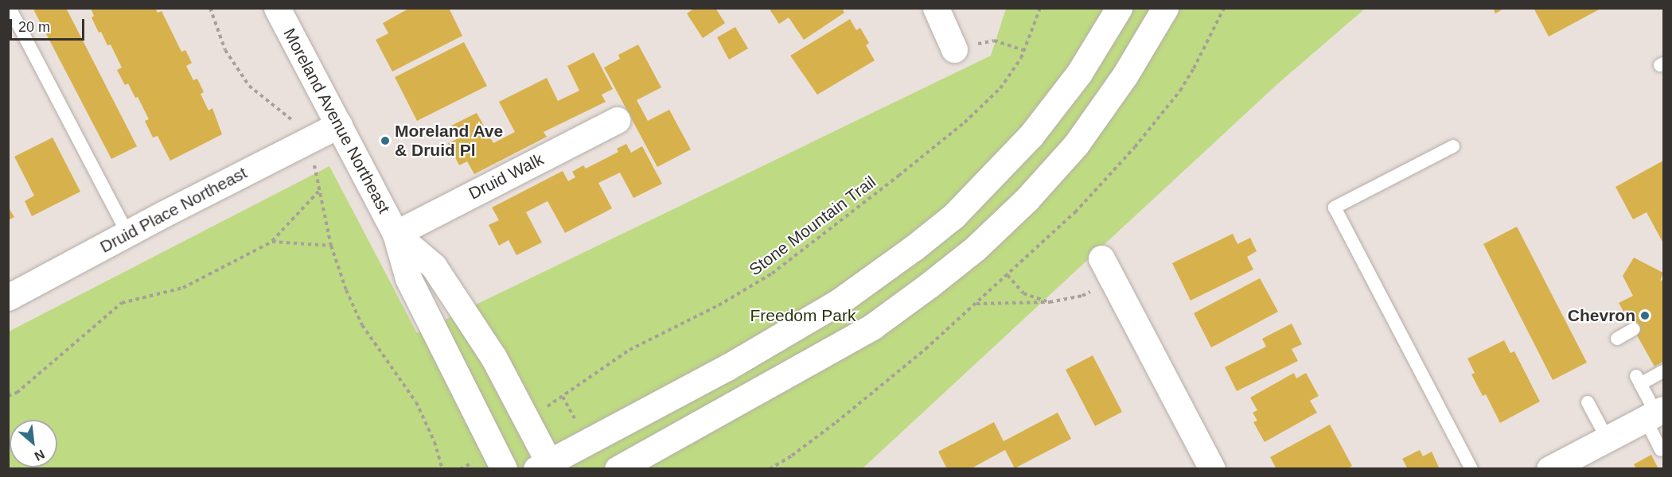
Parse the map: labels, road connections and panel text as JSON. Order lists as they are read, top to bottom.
{
  "streets": {
    "main road": ["Moreland Avenue Northeast", "Druid Walk", "Druid Place Northeast"],
    "path": ["Stone Mountain Trail"]
  },
  "crossings": [
    ["Moreland Avenue Northeast", "Druid Walk"],
    ["Moreland Avenue Northeast", "Druid Place Northeast"]
  ],
  "parks": ["Freedom Park"],
  "places": ["Moreland Ave & Druid Pl", "Chevron"],
  "scale_bar": "20 m",
  "north": "bottom right"
}
